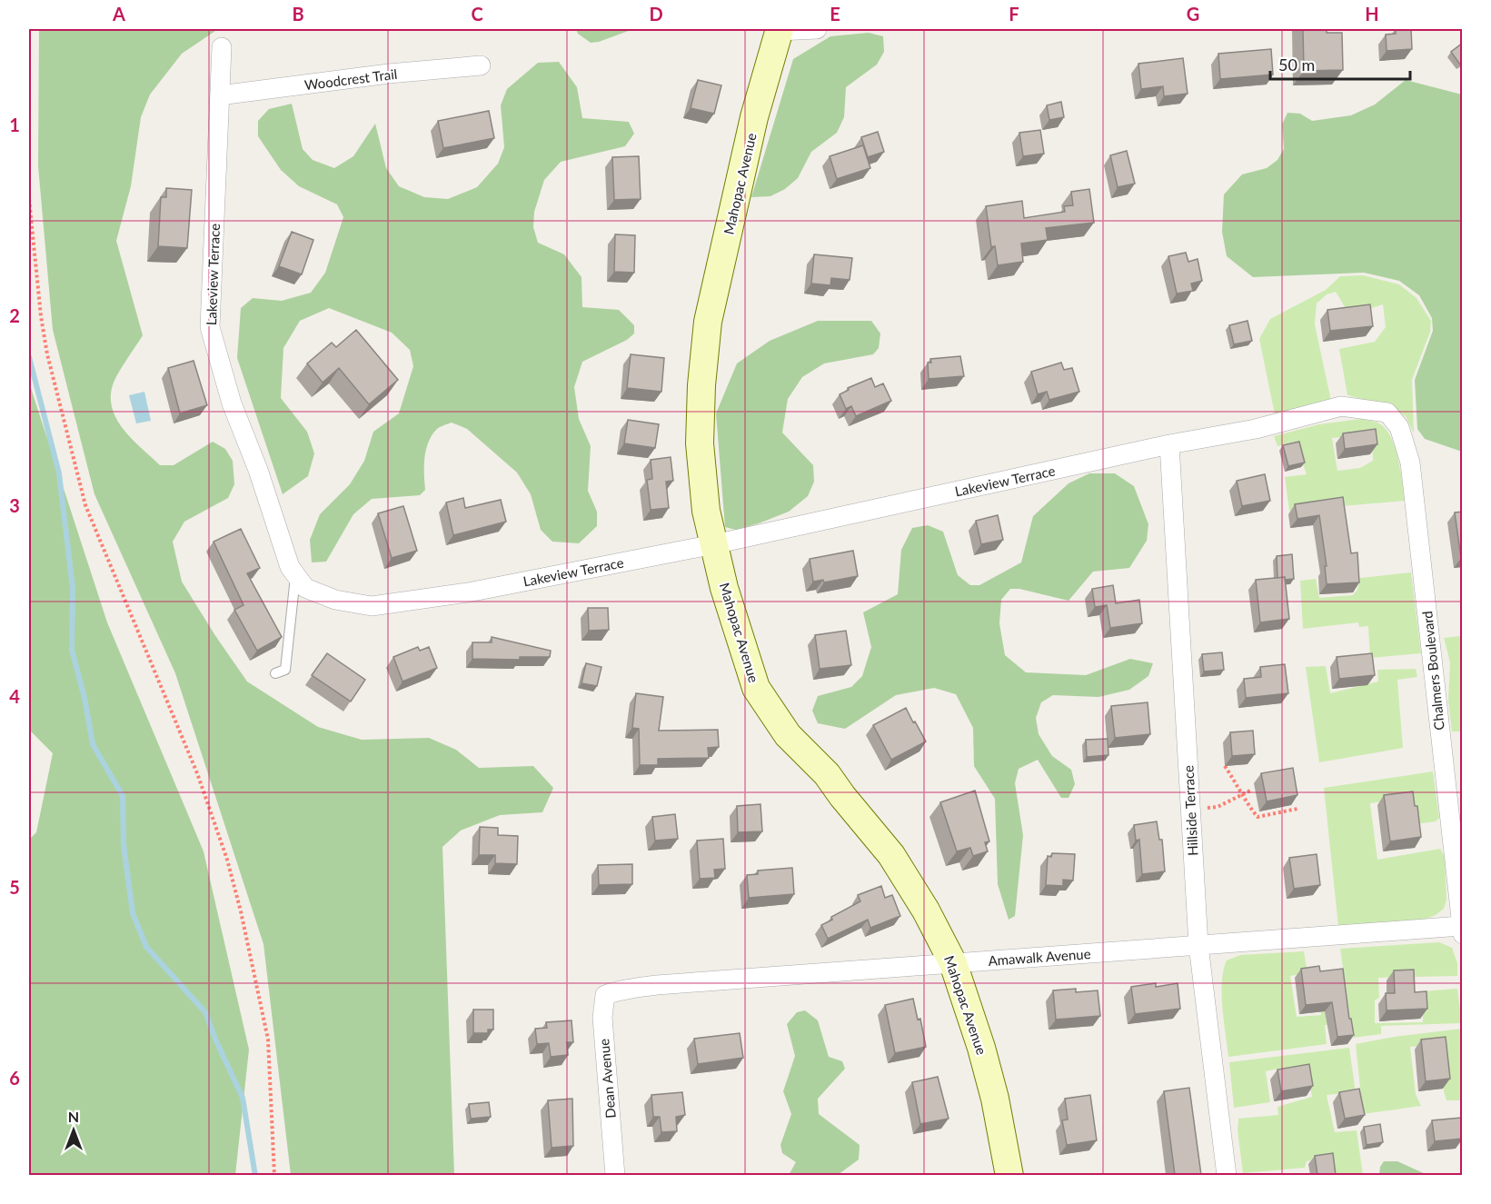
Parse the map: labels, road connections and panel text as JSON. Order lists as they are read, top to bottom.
{
  "streets": {
    "street": [
      "Woodcrest Trail",
      "Mahopac Avenue",
      "Lakeview Terrace",
      "Chalmers Boulevard",
      "Hillside Terrace",
      "Amawalk Avenue",
      "Dean Avenue"
    ]
  },
  "crossings": [
    ["Woodcrest Trail", "Lakeview Terrace"],
    ["Mahopac Avenue", "Lakeview Terrace"],
    ["Mahopac Avenue", "Amawalk Avenue"],
    ["Lakeview Terrace", "Chalmers Boulevard"],
    ["Lakeview Terrace", "Hillside Terrace"],
    ["Chalmers Boulevard", "Amawalk Avenue"],
    ["Hillside Terrace", "Amawalk Avenue"],
    ["Amawalk Avenue", "Dean Avenue"]
  ],
  "scale_bar": "50 m",
  "north": "top",
  "grid": {
    "columns": [
      "A",
      "B",
      "C",
      "D",
      "E",
      "F",
      "G",
      "H"
    ],
    "rows": [
      "1",
      "2",
      "3",
      "4",
      "5",
      "6"
    ]
  }
}
